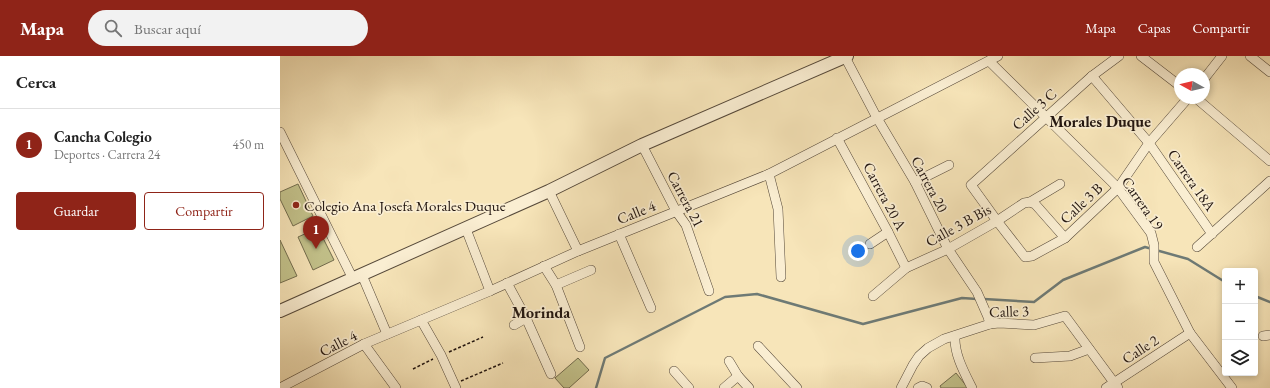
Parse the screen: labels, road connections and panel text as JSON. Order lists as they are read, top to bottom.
{
  "streets": {
    "street": [
      "Calle 3 C",
      "Carrera 18A",
      "Carrera 20",
      "Carrera 20 A",
      "Carrera 21",
      "Calle 3 B",
      "Carrera 19",
      "Calle 4",
      "Calle 3 B Bis",
      "Calle 3",
      "Calle 2"
    ]
  },
  "crossings": [
    ["Calle 3 C", "Carrera 18A"],
    ["Calle 3 C", "Calle 3 B"],
    ["Calle 3 C", "Carrera 19"],
    ["Calle 3 C", "Calle 3 B Bis"],
    ["Carrera 18A", "Calle 3 B"],
    ["Carrera 20", "Calle 4"],
    ["Carrera 20", "Calle 3 B Bis"],
    ["Carrera 20", "Calle 3"],
    ["Carrera 20 A", "Calle 4"],
    ["Carrera 20 A", "Calle 3 B Bis"],
    ["Carrera 21", "Calle 4"],
    ["Calle 3 B", "Carrera 19"],
    ["Calle 3 B", "Calle 3 B Bis"],
    ["Carrera 19", "Calle 4"],
    ["Carrera 19", "Calle 2"]
  ],
  "districts": ["Morales Duque", "Morinda"],
  "places": ["Colegio Ana Josefa Morales Duque"],
  "north": "left",
  "page": {
    "header": "Mapa",
    "search": "Buscar aquí",
    "nav": ["Mapa", "Capas", "Compartir"],
    "heading": "Cerca",
    "list": [
      {
        "mark": "1",
        "name": "Cancha Colegio",
        "note": "Deportes · Carrera 24",
        "value": "450 m"
      }
    ],
    "buttons": ["Guardar", "Compartir"],
    "pins": "1",
    "map_buttons": ["+", "−"]
  }
}
